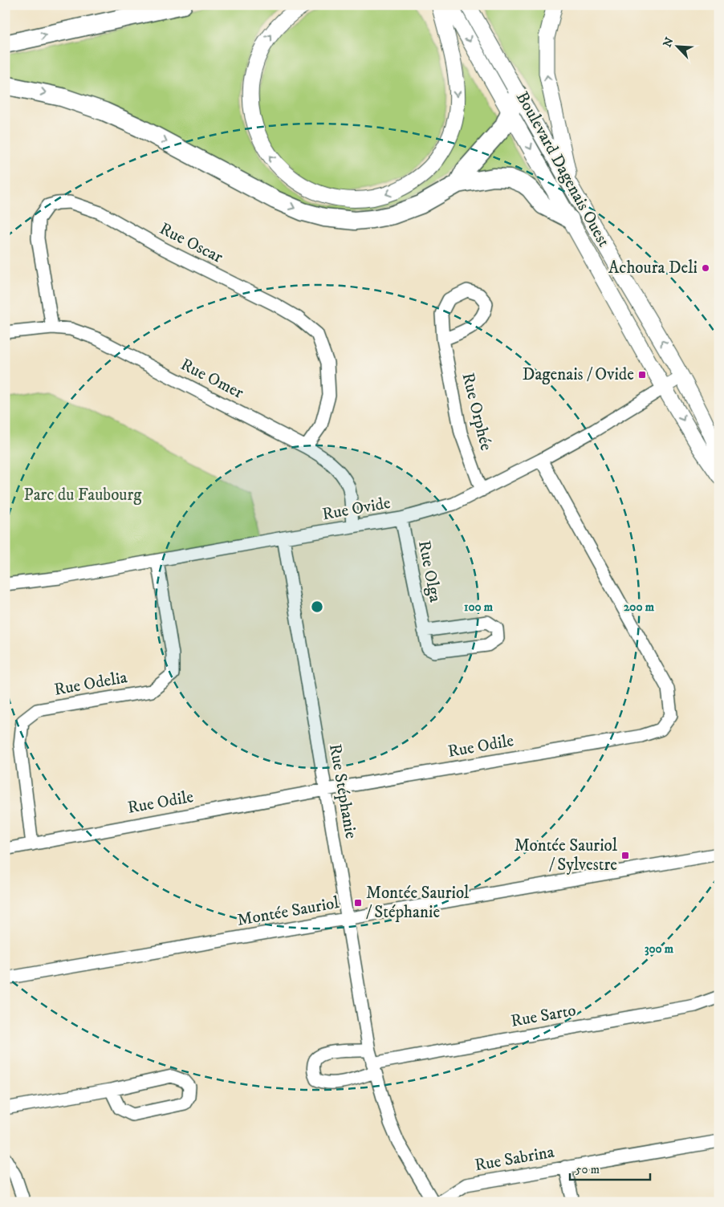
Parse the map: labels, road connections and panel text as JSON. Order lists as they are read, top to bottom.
{
  "streets": {
    "main road": ["Boulevard Dagenais Ouest"],
    "street": [
      "Rue Oscar",
      "Rue Omer",
      "Rue Orphée",
      "Rue Ovide",
      "Rue Olga",
      "Rue Odelia",
      "Rue Odile",
      "Rue Stéphanie",
      "Montée Sauriol",
      "Rue Sarto",
      "Rue Sabrina"
    ]
  },
  "crossings": [
    ["Boulevard Dagenais Ouest", "Rue Ovide"],
    ["Rue Oscar", "Rue Omer"],
    ["Rue Omer", "Rue Ovide"],
    ["Rue Orphée", "Rue Ovide"],
    ["Rue Ovide", "Rue Olga"],
    ["Rue Ovide", "Rue Odelia"],
    ["Rue Ovide", "Rue Odile"],
    ["Rue Ovide", "Rue Stéphanie"],
    ["Rue Odelia", "Rue Odile"],
    ["Rue Odile", "Rue Stéphanie"],
    ["Rue Stéphanie", "Montée Sauriol"],
    ["Rue Stéphanie", "Rue Sarto"]
  ],
  "parks": ["Parc du Faubourg"],
  "places": {
    "other": ["Achoura Deli"],
    "transit": ["Dagenais / Ovide", "Montée Sauriol / Sylvestre", "Montée Sauriol / Stéphanie"]
  },
  "scale_bar": "50 m",
  "north": "top left",
  "rings": ["100 m", "200 m", "300 m"]
}
